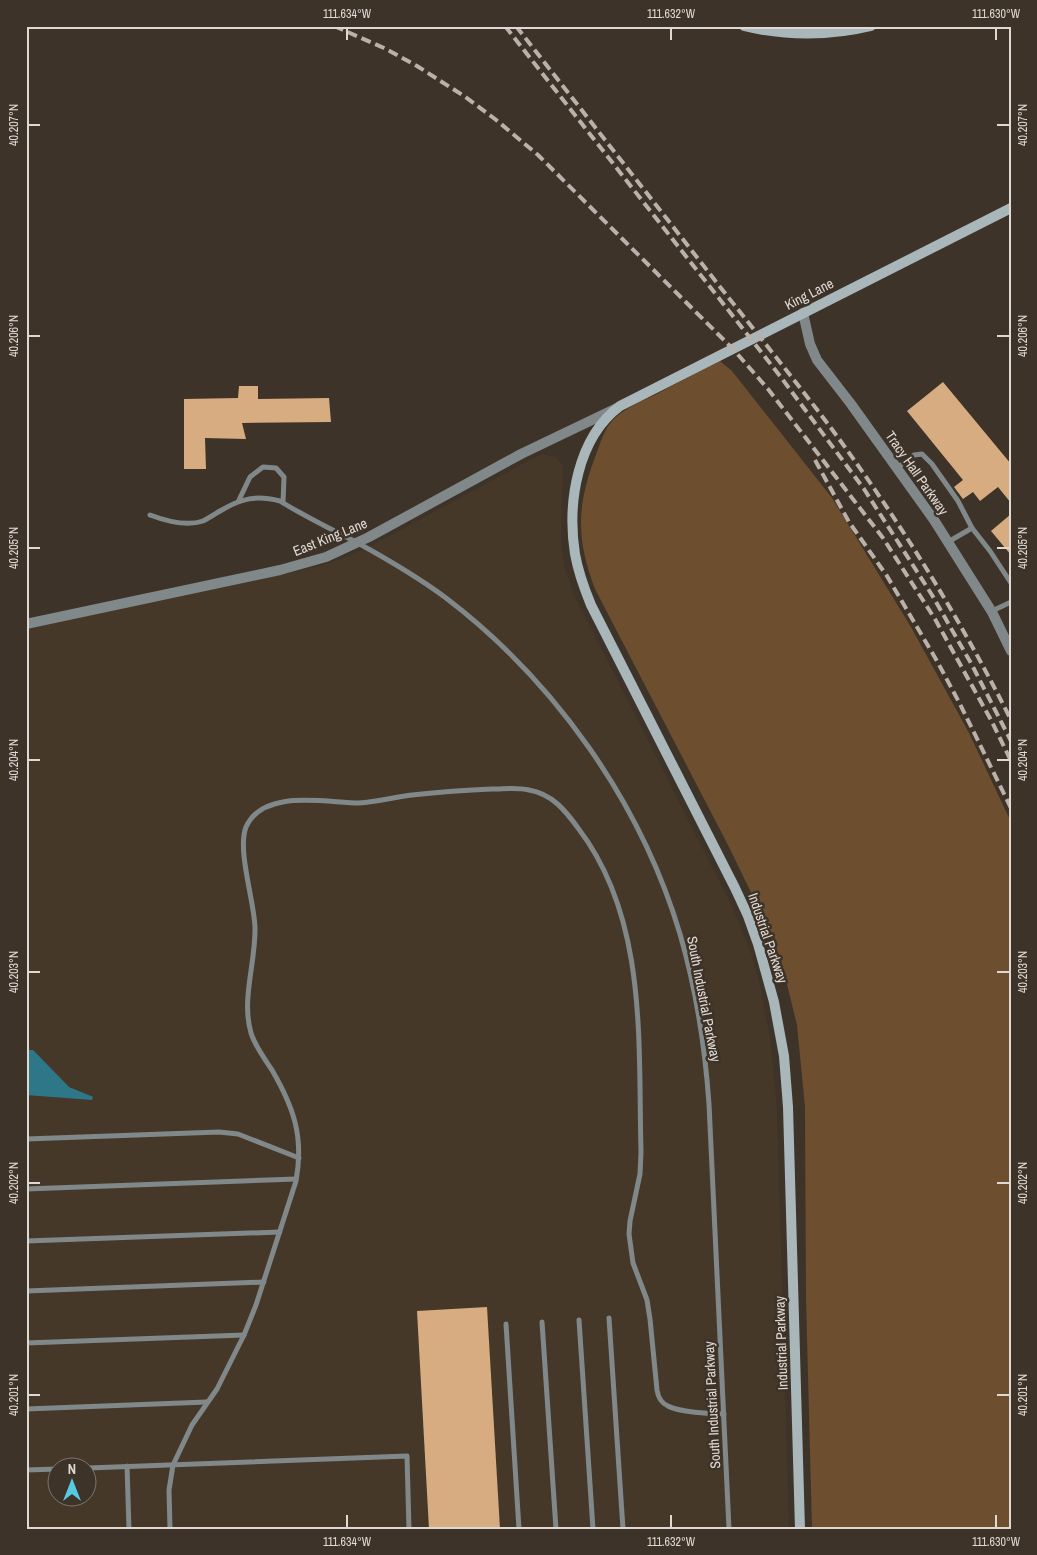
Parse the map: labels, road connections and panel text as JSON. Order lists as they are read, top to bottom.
{
  "streets": {
    "street": [
      "King Lane",
      "Tracy Hall Parkway",
      "East King Lane",
      "Industrial Parkway"
    ],
    "lane": ["South Industrial Parkway"]
  },
  "crossings": [
    ["King Lane", "Tracy Hall Parkway"],
    ["King Lane", "East King Lane"],
    ["King Lane", "Industrial Parkway"],
    ["East King Lane", "Industrial Parkway"],
    ["East King Lane", "South Industrial Parkway"]
  ],
  "north": "top",
  "coordinates": [
    "111.634°W",
    "111.632°W",
    "111.630°W",
    "40.207°N",
    "40.206°N",
    "40.205°N",
    "40.204°N",
    "40.203°N",
    "40.202°N",
    "40.201°N"
  ]
}
